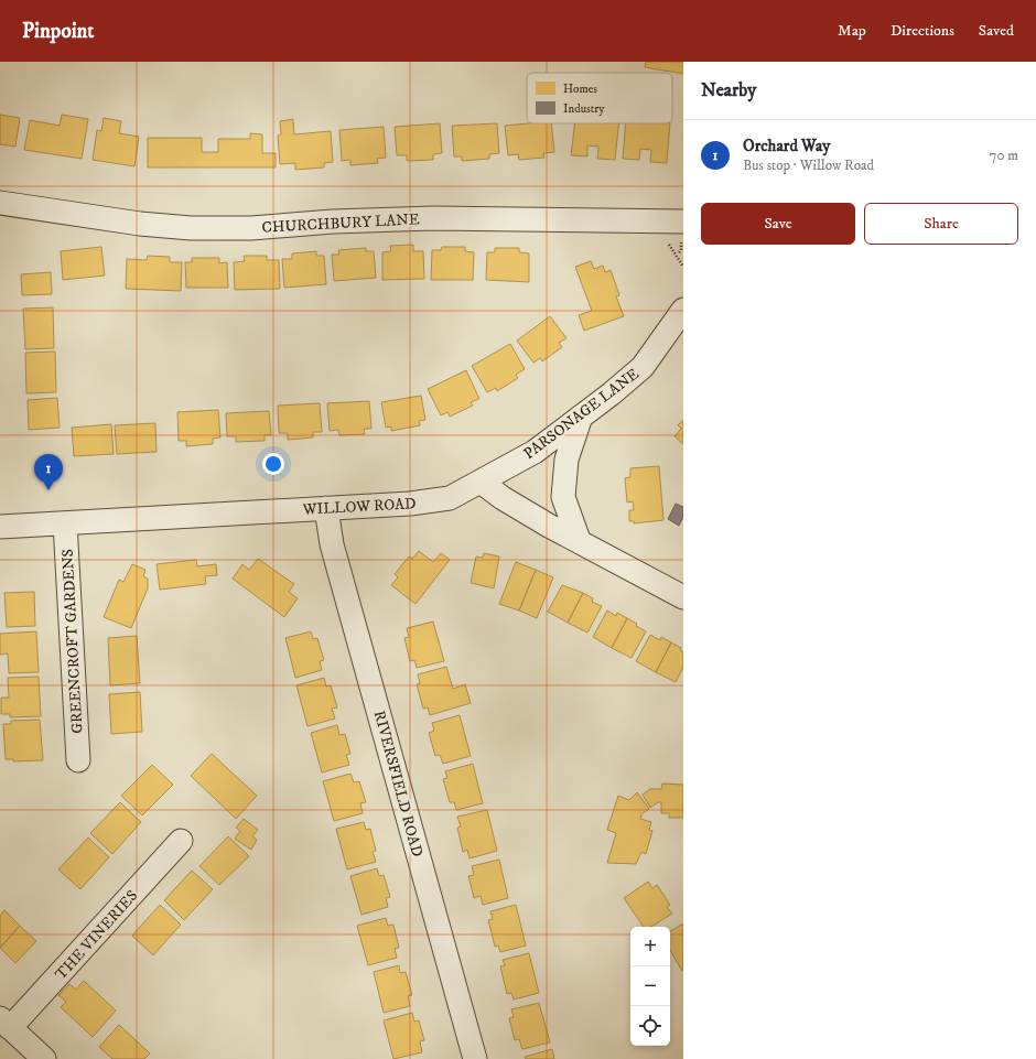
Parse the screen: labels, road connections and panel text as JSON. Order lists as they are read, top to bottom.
{
  "streets": {
    "street": [
      "CHURCHBURY LANE",
      "PARSONAGE LANE",
      "WILLOW ROAD",
      "GREENCROFT GARDENS",
      "RIVERSFIELD ROAD",
      "THE VINERIES"
    ]
  },
  "crossings": [
    ["PARSONAGE LANE", "WILLOW ROAD"],
    ["WILLOW ROAD", "GREENCROFT GARDENS"],
    ["WILLOW ROAD", "RIVERSFIELD ROAD"]
  ],
  "legend": ["Homes", "Industry"],
  "page": {
    "header": "Pinpoint",
    "nav": ["Map", "Directions", "Saved"],
    "heading": "Nearby",
    "list": [
      {
        "mark": "1",
        "name": "Orchard Way",
        "note": "Bus stop · Willow Road",
        "value": "70 m"
      }
    ],
    "buttons": ["Save", "Share"],
    "pins": "1",
    "map_buttons": ["+", "−"]
  }
}
